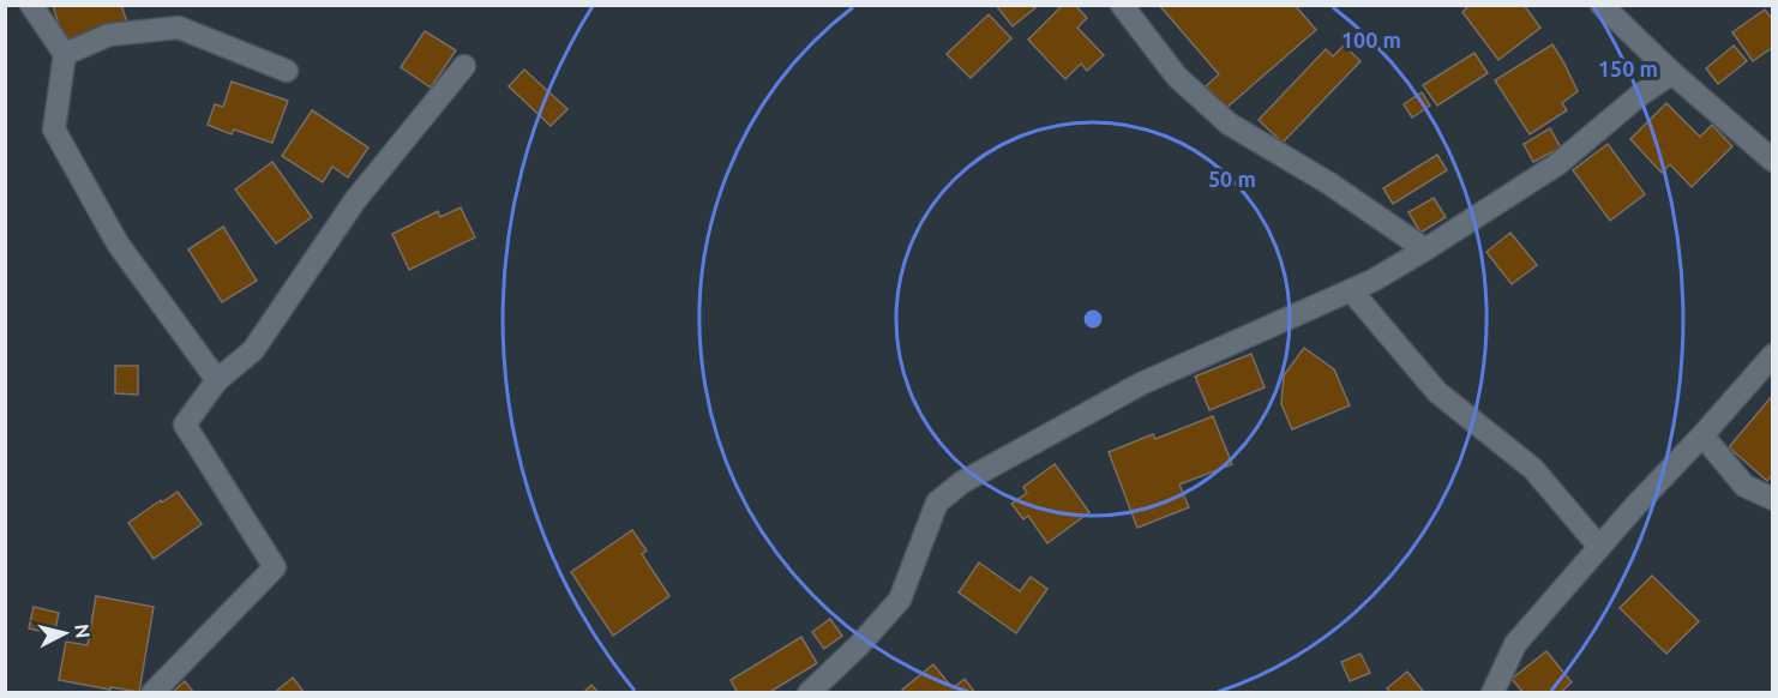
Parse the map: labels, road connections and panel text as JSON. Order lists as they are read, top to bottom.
{
  "north": "right",
  "rings": ["100 m", "150 m", "50 m"]
}
